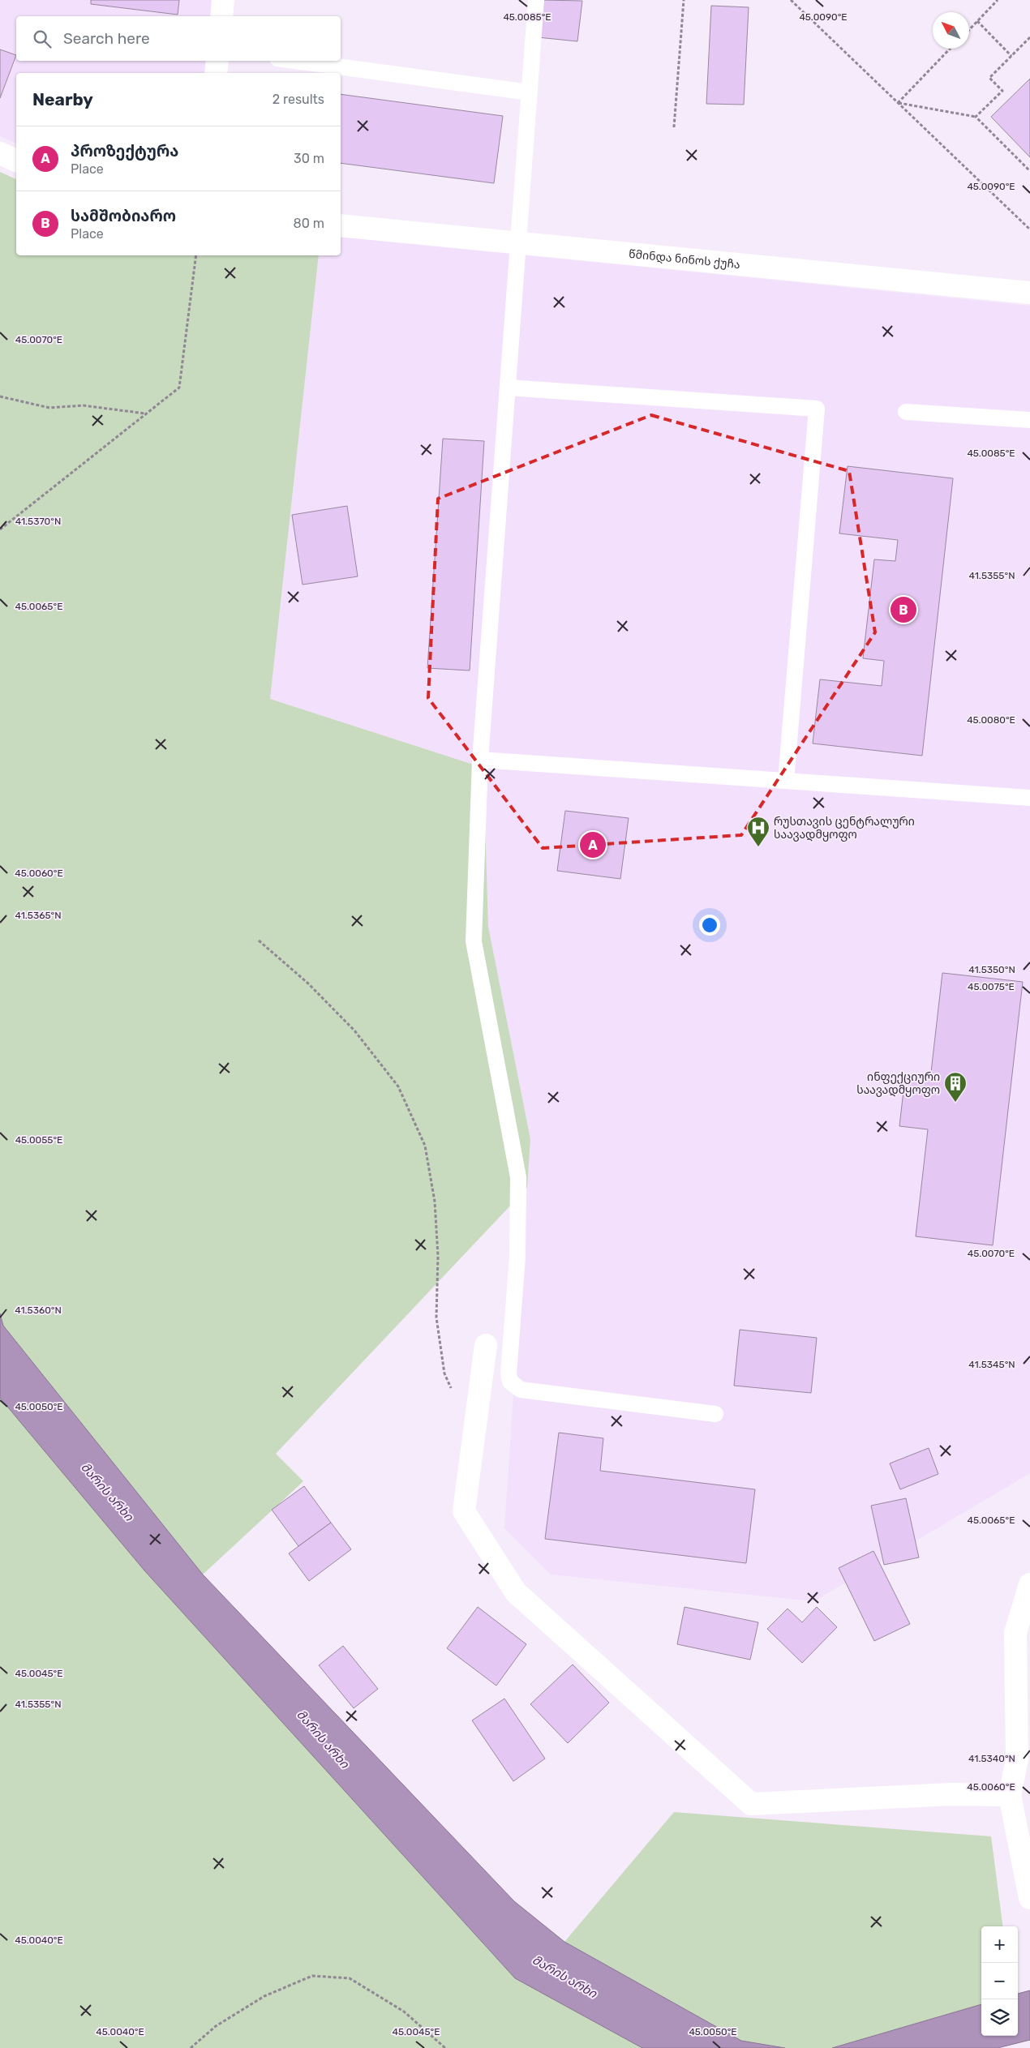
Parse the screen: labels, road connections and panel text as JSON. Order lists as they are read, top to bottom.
{
  "streets": {
    "street": ["წმინდა ნინოს ქუჩა"]
  },
  "water": ["მარის არხი"],
  "places": {
    "hospital": ["რუსთავის ცენტრალური საავადმყოფო"],
    "building": ["ინფექციური საავადმყოფო"]
  },
  "north": "top left",
  "page": {
    "search": "Search here",
    "heading": ["Nearby", "2 results"],
    "list": [
      {
        "mark": "A",
        "name": "პროზექტურა",
        "note": "Place",
        "value": "30 m"
      },
      {
        "mark": "B",
        "name": "სამშობიარო",
        "note": "Place",
        "value": "80 m"
      }
    ],
    "pins": ["B", "A"],
    "map_buttons": ["+", "−"]
  },
  "coordinates": [
    "45.0085°E",
    "45.0090°E",
    "45.0070°E",
    "41.5370°N",
    "41.5355°N",
    "45.0065°E",
    "45.0080°E",
    "45.0060°E",
    "41.5365°N",
    "41.5350°N",
    "45.0075°E",
    "45.0055°E",
    "41.5360°N",
    "41.5345°N",
    "45.0050°E",
    "45.0045°E",
    "41.5340°N",
    "45.0040°E"
  ]
}
